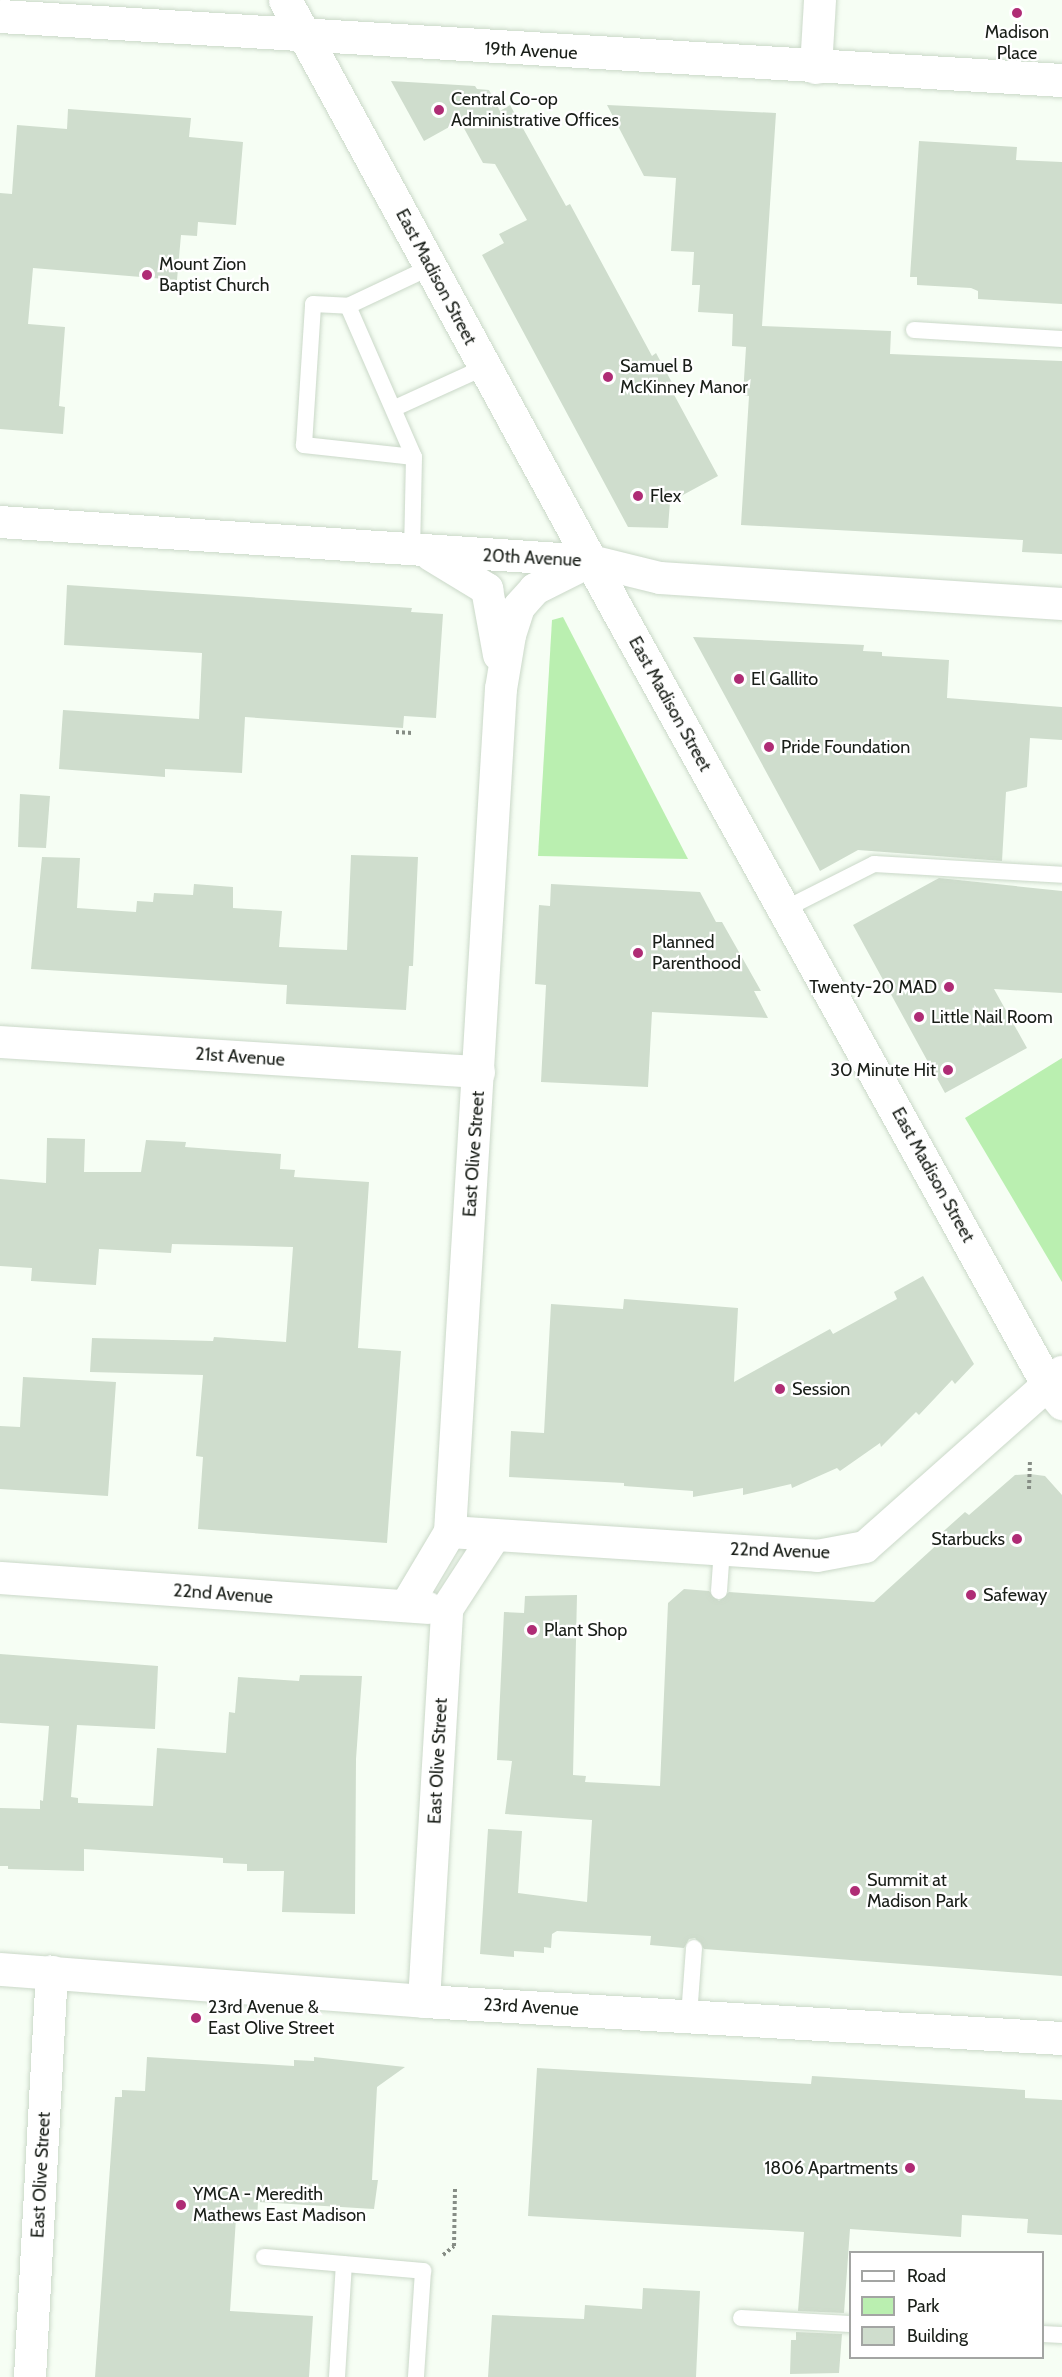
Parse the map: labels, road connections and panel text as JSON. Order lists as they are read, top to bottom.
{
  "streets": {
    "main road": ["19th Avenue", "East Madison Street", "23rd Avenue"],
    "street": [
      "20th Avenue",
      "21st Avenue",
      "East Olive Street",
      "22nd Avenue"
    ]
  },
  "crossings": [
    ["19th Avenue", "East Madison Street"],
    ["East Madison Street", "20th Avenue"],
    ["East Madison Street", "East Olive Street"],
    ["East Madison Street", "22nd Avenue"],
    ["20th Avenue", "East Olive Street"],
    ["21st Avenue", "East Olive Street"],
    ["East Olive Street", "22nd Avenue"],
    ["East Olive Street", "23rd Avenue"]
  ],
  "places": [
    "Madison Place",
    "Central Co-op Administrative Offices",
    "Mount Zion Baptist Church",
    "Samuel B McKinney Manor",
    "Flex",
    "El Gallito",
    "Pride Foundation",
    "Planned Parenthood",
    "Twenty-20 MAD",
    "Little Nail Room",
    "30 Minute Hit",
    "Session",
    "Starbucks",
    "Safeway",
    "Plant Shop",
    "Summit at Madison Park",
    "23rd Avenue & East Olive Street",
    "1806 Apartments",
    "YMCA - Meredith Mathews East Madison"
  ],
  "legend": ["Road", "Park", "Building"]
}
